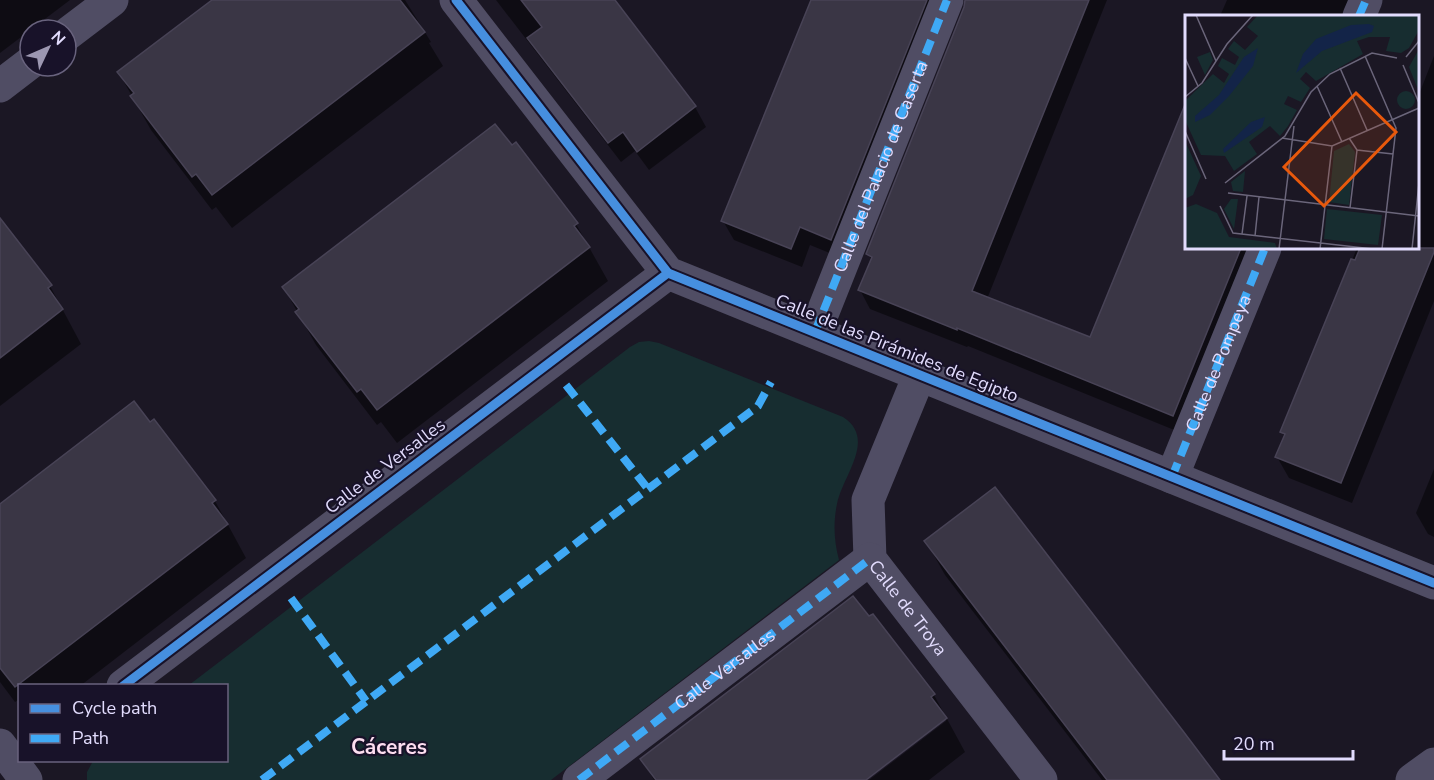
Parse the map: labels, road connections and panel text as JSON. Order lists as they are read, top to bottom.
{
  "streets": {
    "street": [
      "Calle del Palacio de Caserta",
      "Calle de las Pirámides de Egipto",
      "Calle de Pompeya",
      "Calle de Versalles",
      "Calle de Troya",
      "Calle Versalles"
    ]
  },
  "crossings": [
    ["Calle del Palacio de Caserta", "Calle de las Pirámides de Egipto"],
    ["Calle de las Pirámides de Egipto", "Calle de Pompeya"],
    ["Calle de las Pirámides de Egipto", "Calle de Versalles"],
    ["Calle de las Pirámides de Egipto", "Calle de Troya"],
    ["Calle de Troya", "Calle Versalles"]
  ],
  "districts": ["Cáceres"],
  "legend": ["Cycle path", "Path"],
  "scale_bar": "20 m",
  "north": "top right"
}
